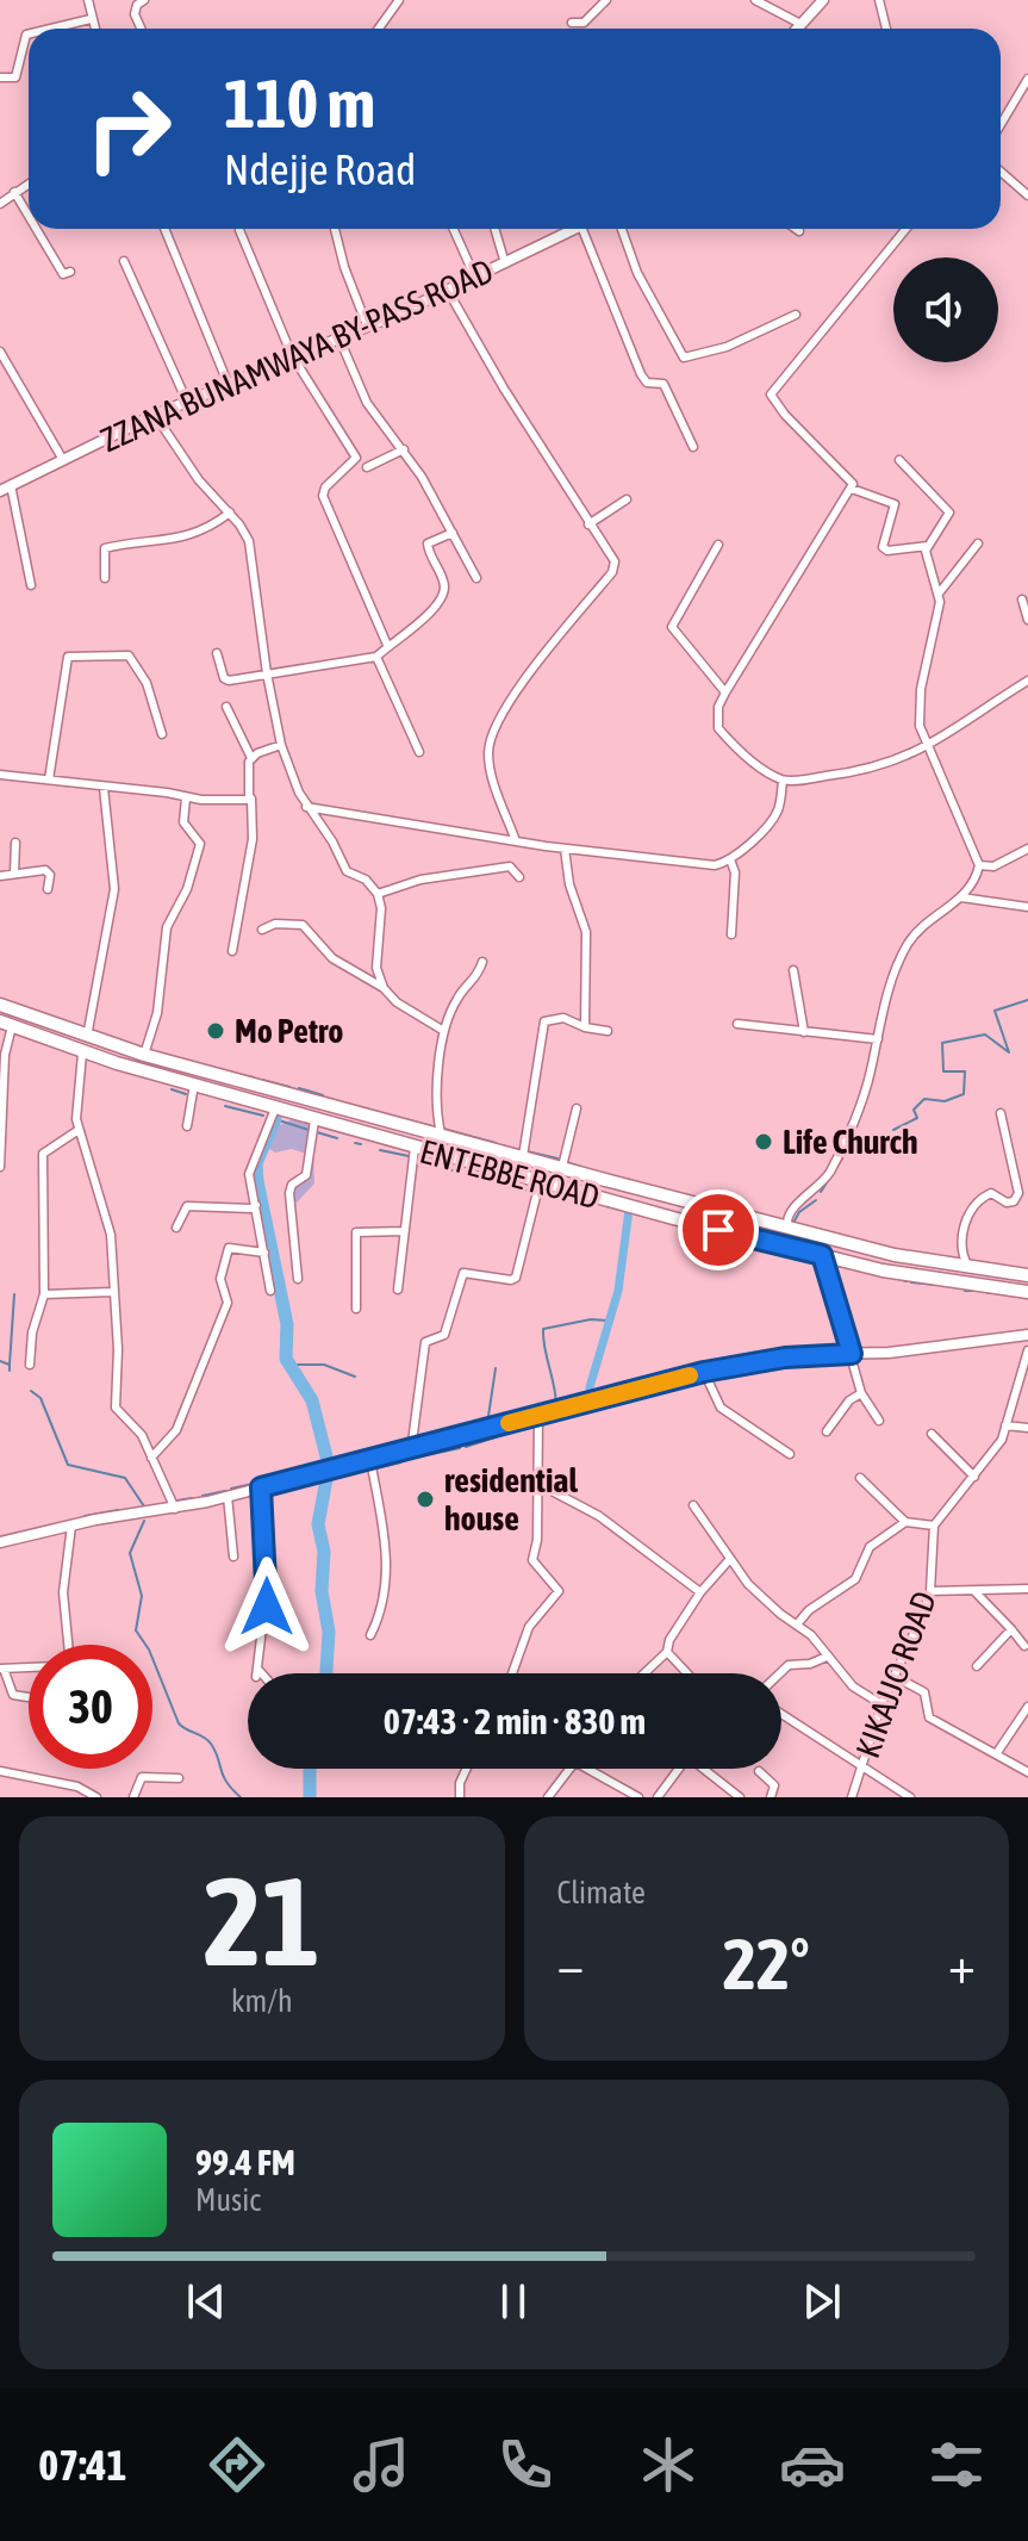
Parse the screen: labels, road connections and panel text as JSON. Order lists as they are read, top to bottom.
{
  "streets": {
    "main road": ["ENTEBBE ROAD"],
    "street": ["ZZANA BUNAMWAYA BY-PASS ROAD", "KIKAJJO ROAD"]
  },
  "places": ["Mo Petro", "Life Church", "residential house"],
  "page": {
    "turn": ["110 m", "Ndejje Road"],
    "limit": "30",
    "trip": "07:43 · 2 min · 830 m",
    "tile": [
      ["21", "km/h"],
      "Climate"
    ],
    "heat": ["−", "22°", "+"],
    "song": ["99.4 FM", "Music"],
    "tabs": "07:41"
  }
}
